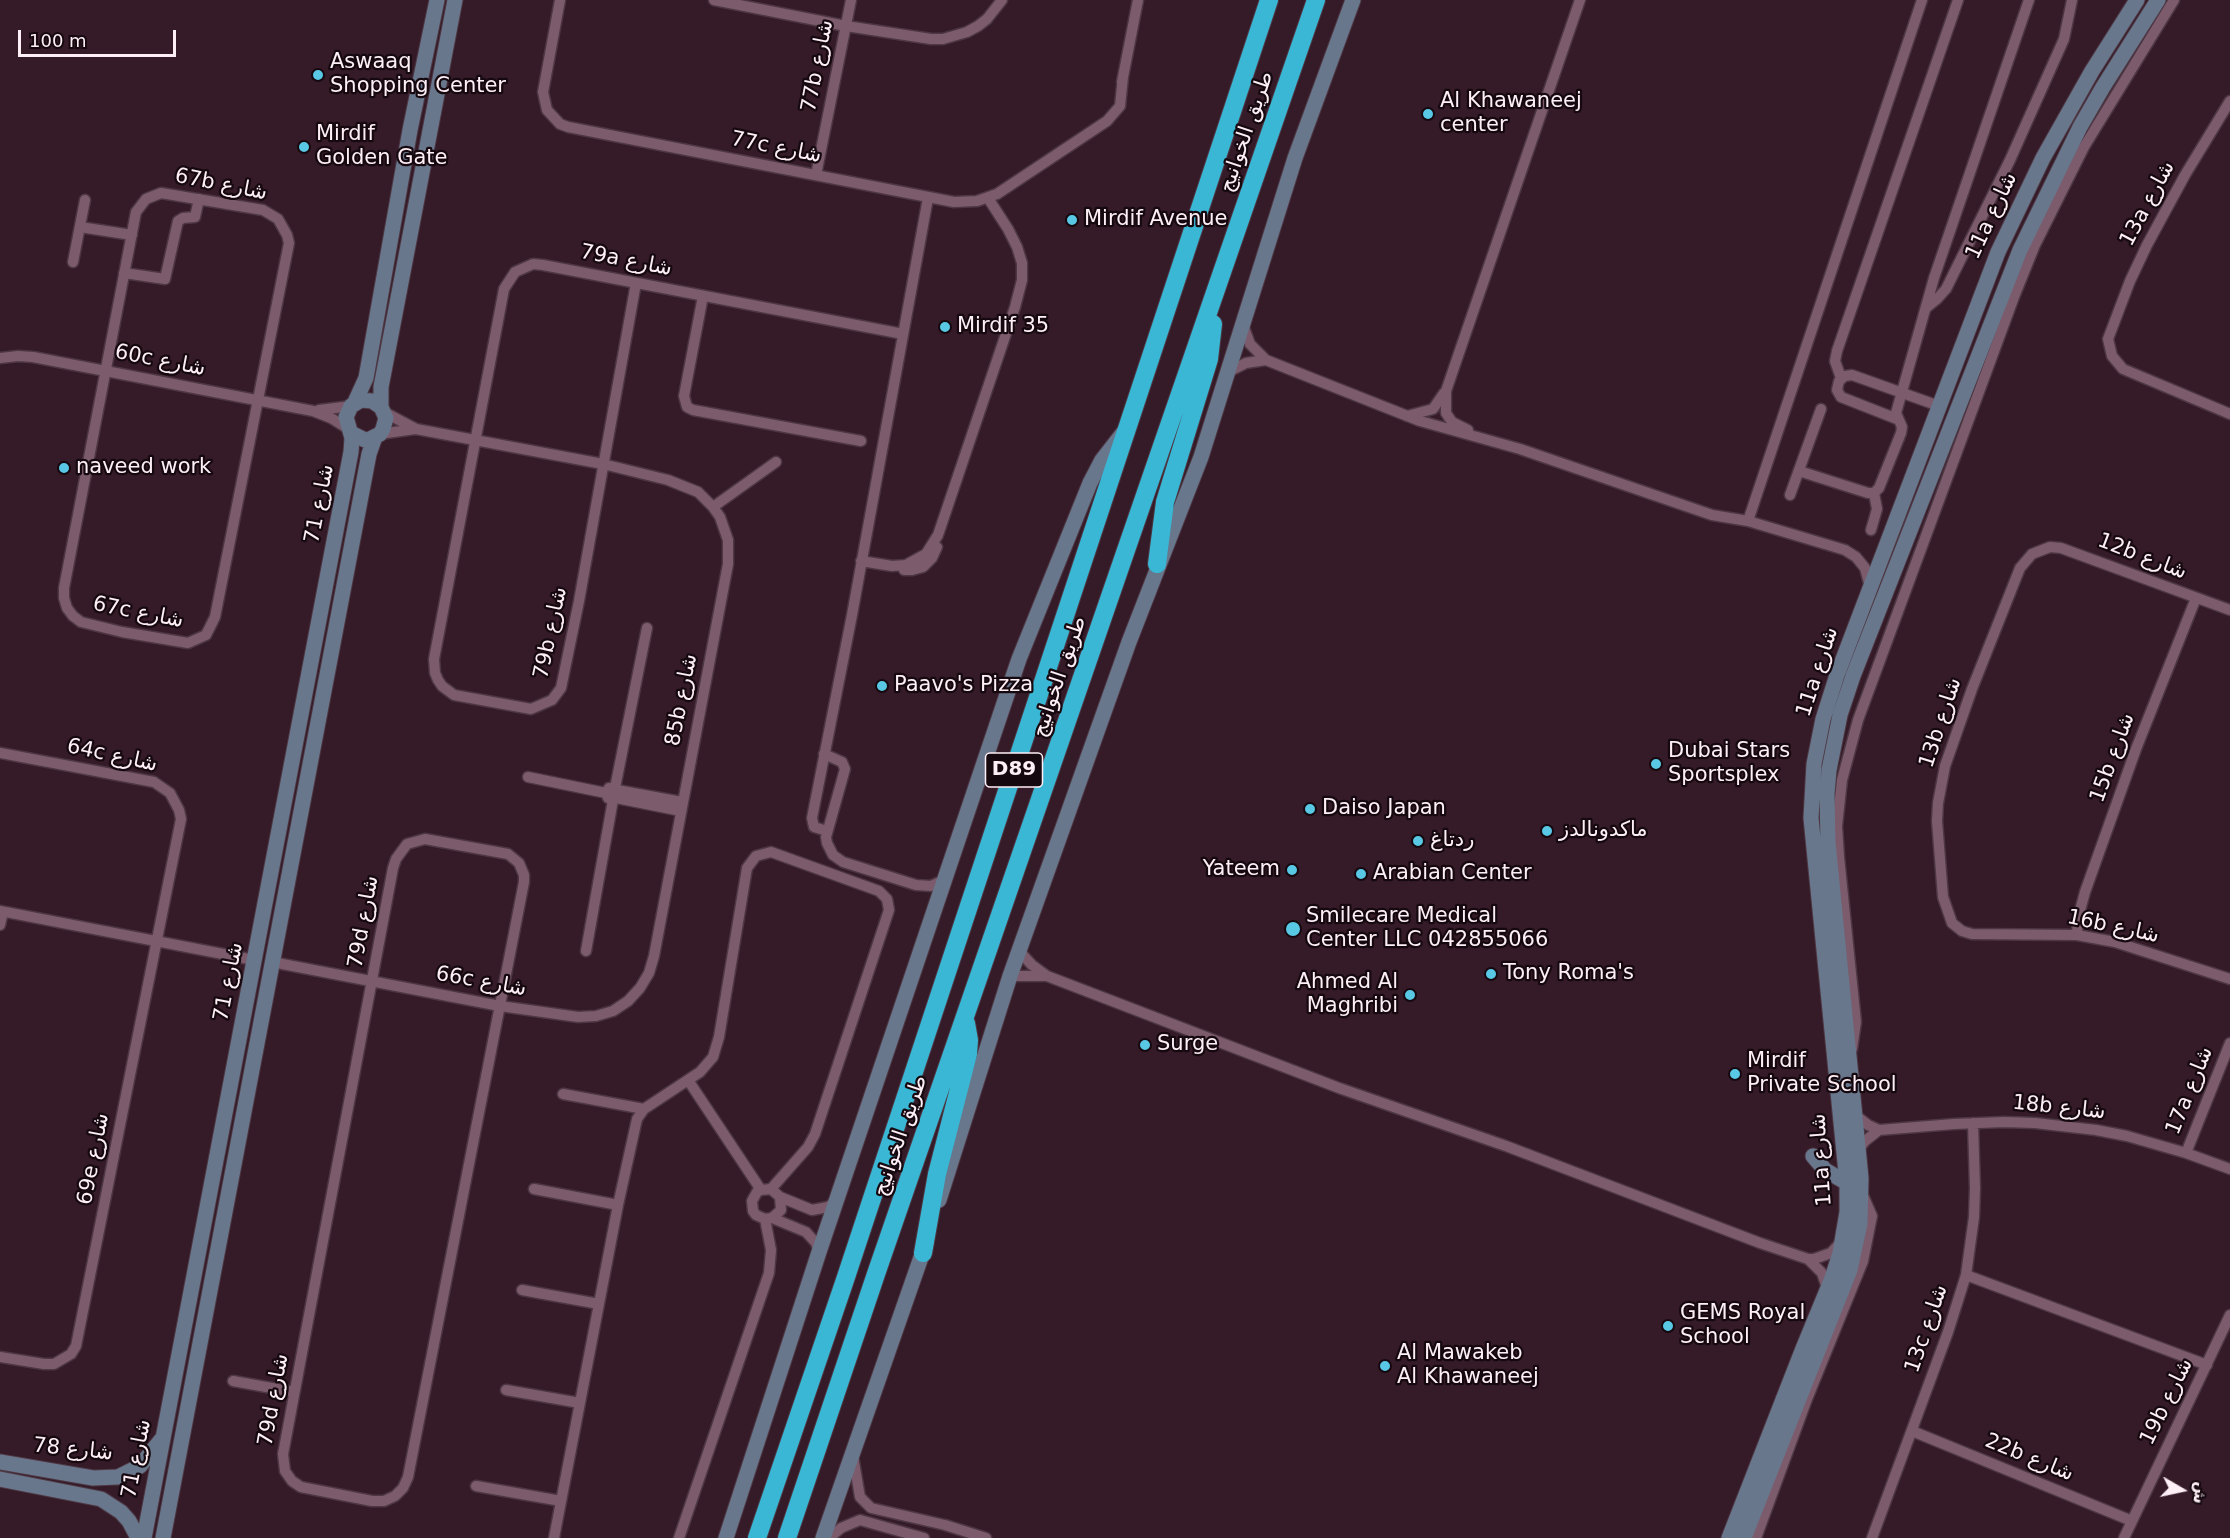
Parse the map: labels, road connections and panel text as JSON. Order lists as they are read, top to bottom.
{
  "streets": {
    "highway": ["طريق الخوانيج", "D89"],
    "street": [
      "77b شارع",
      "77c شارع",
      "67b شارع",
      "13a شارع",
      "11a شارع",
      "79a شارع",
      "60c شارع",
      "شارع 71",
      "12b شارع",
      "67c شارع",
      "79b شارع",
      "85b شارع",
      "13b شارع",
      "64c شارع",
      "15b شارع",
      "79d شارع",
      "16b شارع",
      "66c شارع",
      "17a شارع",
      "18b شارع",
      "69e شارع",
      "13c شارع",
      "19b شارع",
      "شارع 78",
      "22b شارع"
    ]
  },
  "crossings": [
    ["77b شارع", "77c شارع"],
    ["67b شارع", "60c شارع"],
    ["67b شارع", "67c شارع"],
    ["79a شارع", "79b شارع"],
    ["60c شارع", "شارع 71"],
    ["60c شارع", "67c شارع"],
    ["شارع 71", "66c شارع"],
    ["شارع 71", "شارع 78"],
    ["12b شارع", "13b شارع"],
    ["12b شارع", "15b شارع"],
    ["79b شارع", "85b شارع"],
    ["85b شارع", "66c شارع"],
    ["13b شارع", "16b شارع"],
    ["64c شارع", "69e شارع"],
    ["15b شارع", "16b شارع"],
    ["79d شارع", "66c شارع"],
    ["17a شارع", "18b شارع"],
    ["18b شارع", "13c شارع"],
    ["13c شارع", "22b شارع"],
    ["19b شارع", "22b شارع"]
  ],
  "places": [
    "Aswaaq Shopping Center",
    "Al Khawaneej center",
    "Mirdif Golden Gate",
    "Mirdif Avenue",
    "Mirdif 35",
    "naveed work",
    "Paavo's Pizza",
    "Dubai Stars Sportsplex",
    "Daiso Japan",
    "ماكدونالدز",
    "ردتاغ",
    "Yateem",
    "Arabian Center",
    "Smilecare Medical Center LLC 042855066",
    "Tony Roma's",
    "Ahmed Al Maghribi",
    "Surge",
    "Mirdif Private School",
    "GEMS Royal School",
    "Al Mawakeb Al Khawaneej"
  ],
  "scale_bar": "100 m",
  "north": "right"
}
